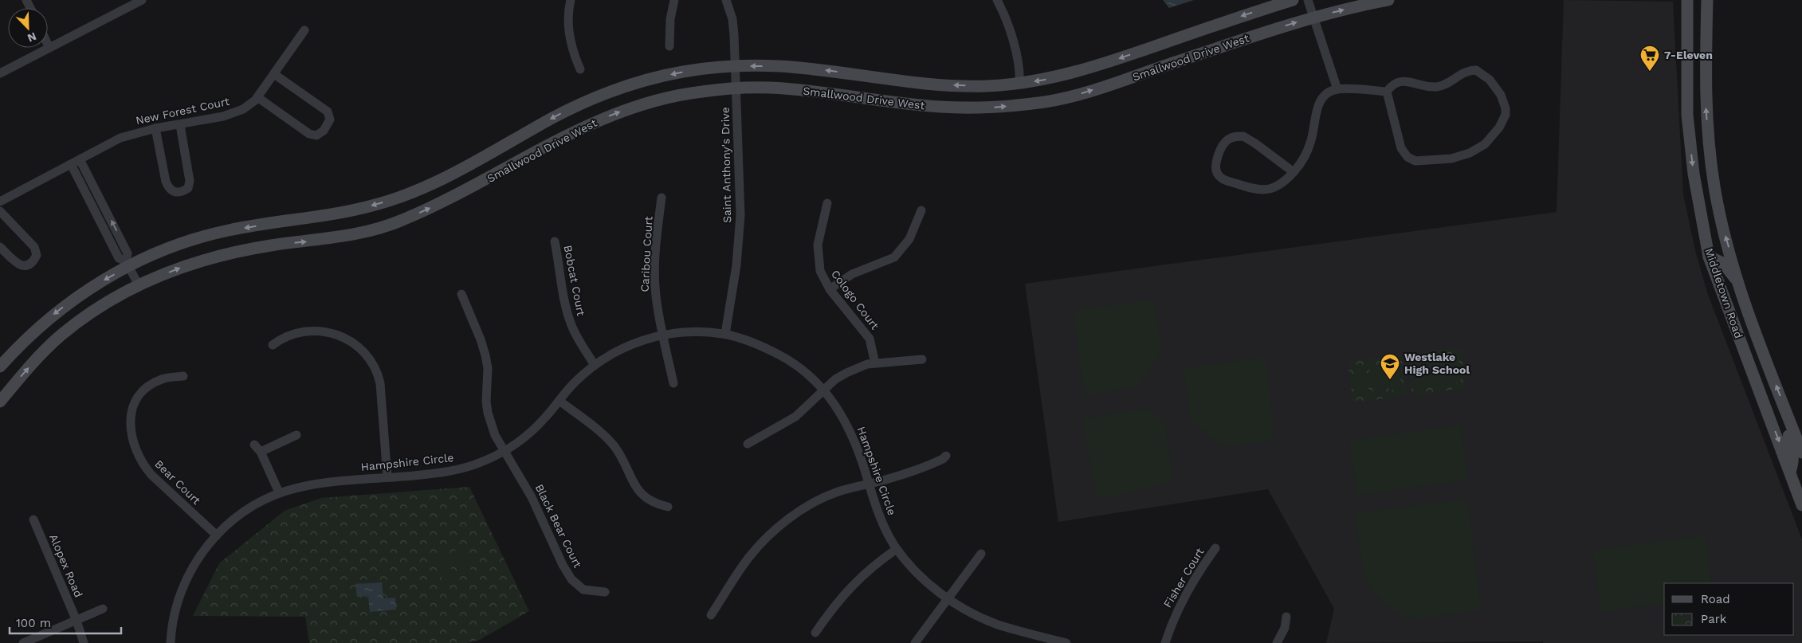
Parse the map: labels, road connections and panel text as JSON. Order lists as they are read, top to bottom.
{
  "streets": {
    "street": [
      "Smallwood Drive West",
      "New Forest Court",
      "Saint Anthony's Drive",
      "Caribou Court",
      "Bobcat Court",
      "Middletown Road",
      "Cologo Court",
      "Hampshire Circle",
      "Bear Court",
      "Black Bear Court",
      "Alopex Road",
      "Fisher Court"
    ]
  },
  "crossings": [
    ["Smallwood Drive West", "Saint Anthony's Drive"],
    ["Saint Anthony's Drive", "Hampshire Circle"],
    ["Caribou Court", "Hampshire Circle"],
    ["Bobcat Court", "Hampshire Circle"],
    ["Hampshire Circle", "Bear Court"],
    ["Hampshire Circle", "Black Bear Court"]
  ],
  "places": {
    "supermarket": ["7-Eleven"],
    "school or university": ["Westlake High School"]
  },
  "legend": ["Road", "Park"],
  "scale_bar": "100 m",
  "north": "bottom right"
}
